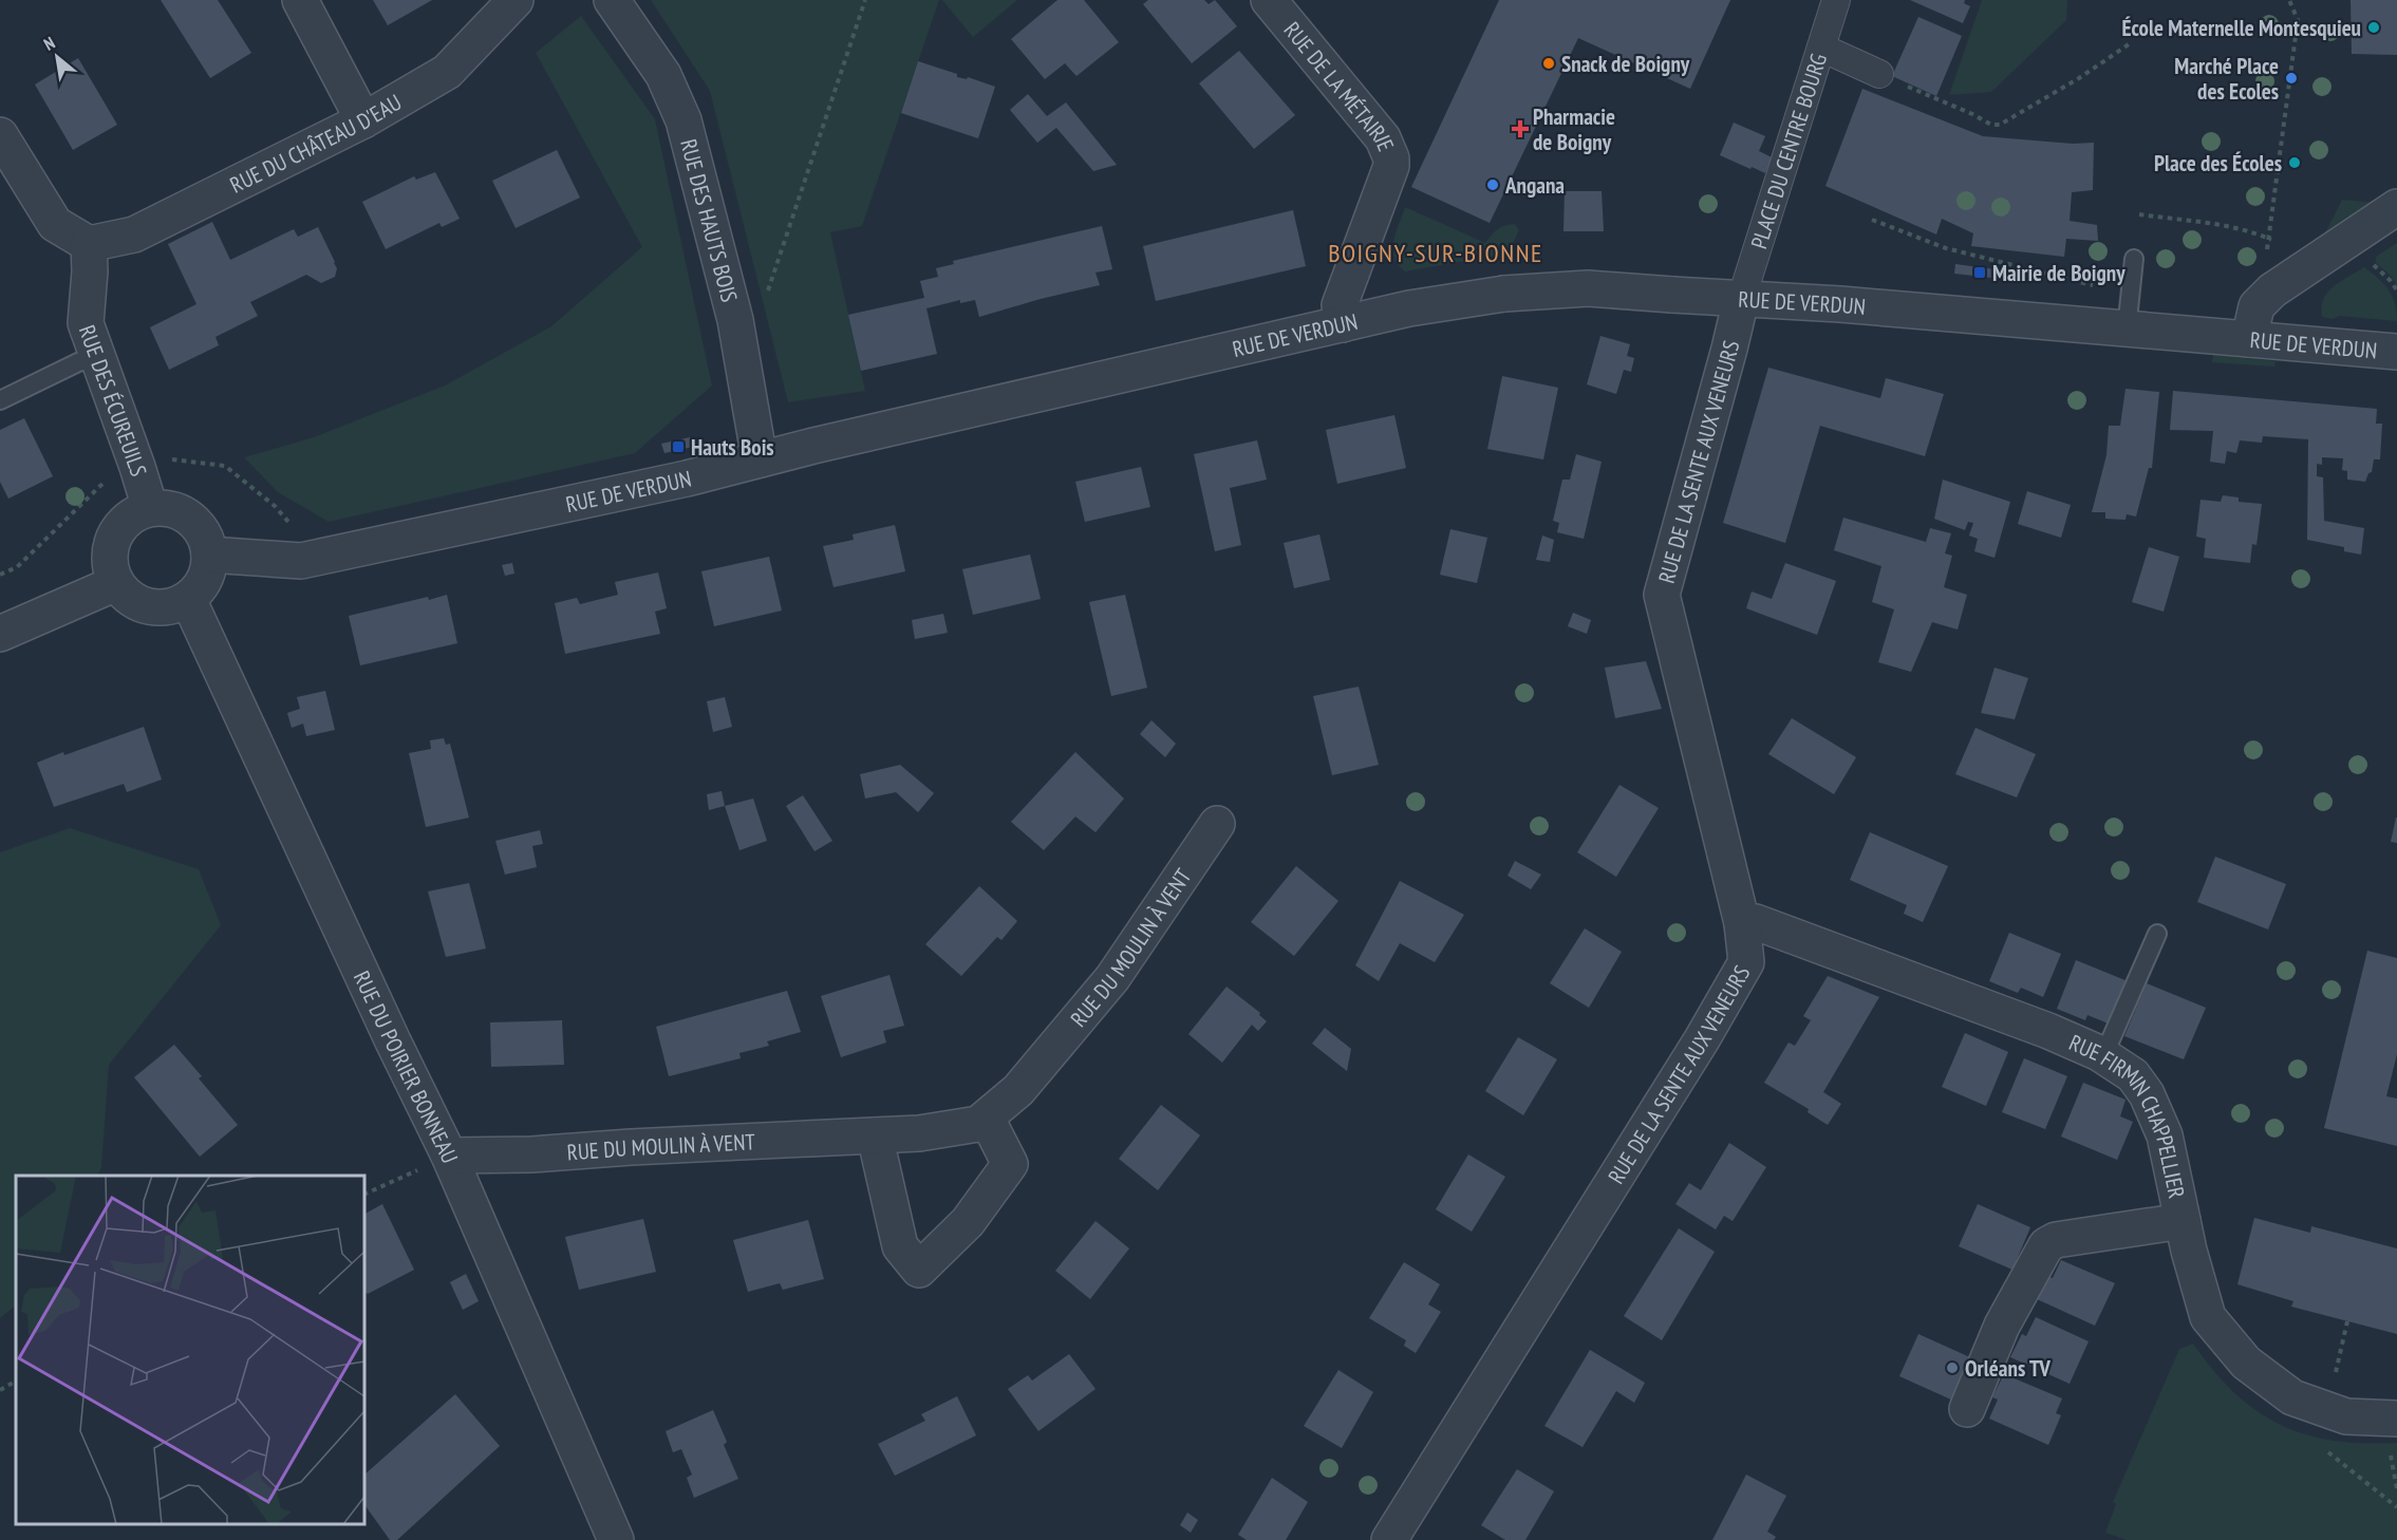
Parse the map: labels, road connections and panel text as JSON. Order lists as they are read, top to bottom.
{
  "streets": {
    "street": [
      "RUE DE LA MÉTAIRIE",
      "RUE DU CHÂTEAU D'EAU",
      "PLACE DU CENTRE BOURG",
      "RUE DES HAUTS BOIS",
      "RUE DE VERDUN",
      "RUE DES ÉCUREUILS",
      "RUE DE LA SENTE AUX VENEURS",
      "RUE DU MOULIN À VENT",
      "RUE DU POIRIER BONNEAU",
      "RUE FIRMIN CHAPPELLIER"
    ]
  },
  "crossings": [
    ["RUE DE LA MÉTAIRIE", "RUE DE VERDUN"],
    ["RUE DU CHÂTEAU D'EAU", "RUE DES ÉCUREUILS"],
    ["PLACE DU CENTRE BOURG", "RUE DE VERDUN"],
    ["PLACE DU CENTRE BOURG", "RUE DE LA SENTE AUX VENEURS"],
    ["RUE DES HAUTS BOIS", "RUE DE VERDUN"],
    ["RUE DE VERDUN", "RUE DES ÉCUREUILS"],
    ["RUE DE VERDUN", "RUE DE LA SENTE AUX VENEURS"],
    ["RUE DE VERDUN", "RUE DU POIRIER BONNEAU"],
    ["RUE DES ÉCUREUILS", "RUE DU POIRIER BONNEAU"],
    ["RUE DE LA SENTE AUX VENEURS", "RUE FIRMIN CHAPPELLIER"],
    ["RUE DU MOULIN À VENT", "RUE DU POIRIER BONNEAU"]
  ],
  "districts": ["BOIGNY-SUR-BIONNE"],
  "places": {
    "other": [
      "École Maternelle Montesquieu",
      "Snack de Boigny",
      "Marché Place des Ecoles",
      "Place des Écoles",
      "Angana",
      "Orléans TV"
    ],
    "health": ["Pharmacie de Boigny"],
    "transit": ["Mairie de Boigny", "Hauts Bois"]
  },
  "north": "top left"
}
